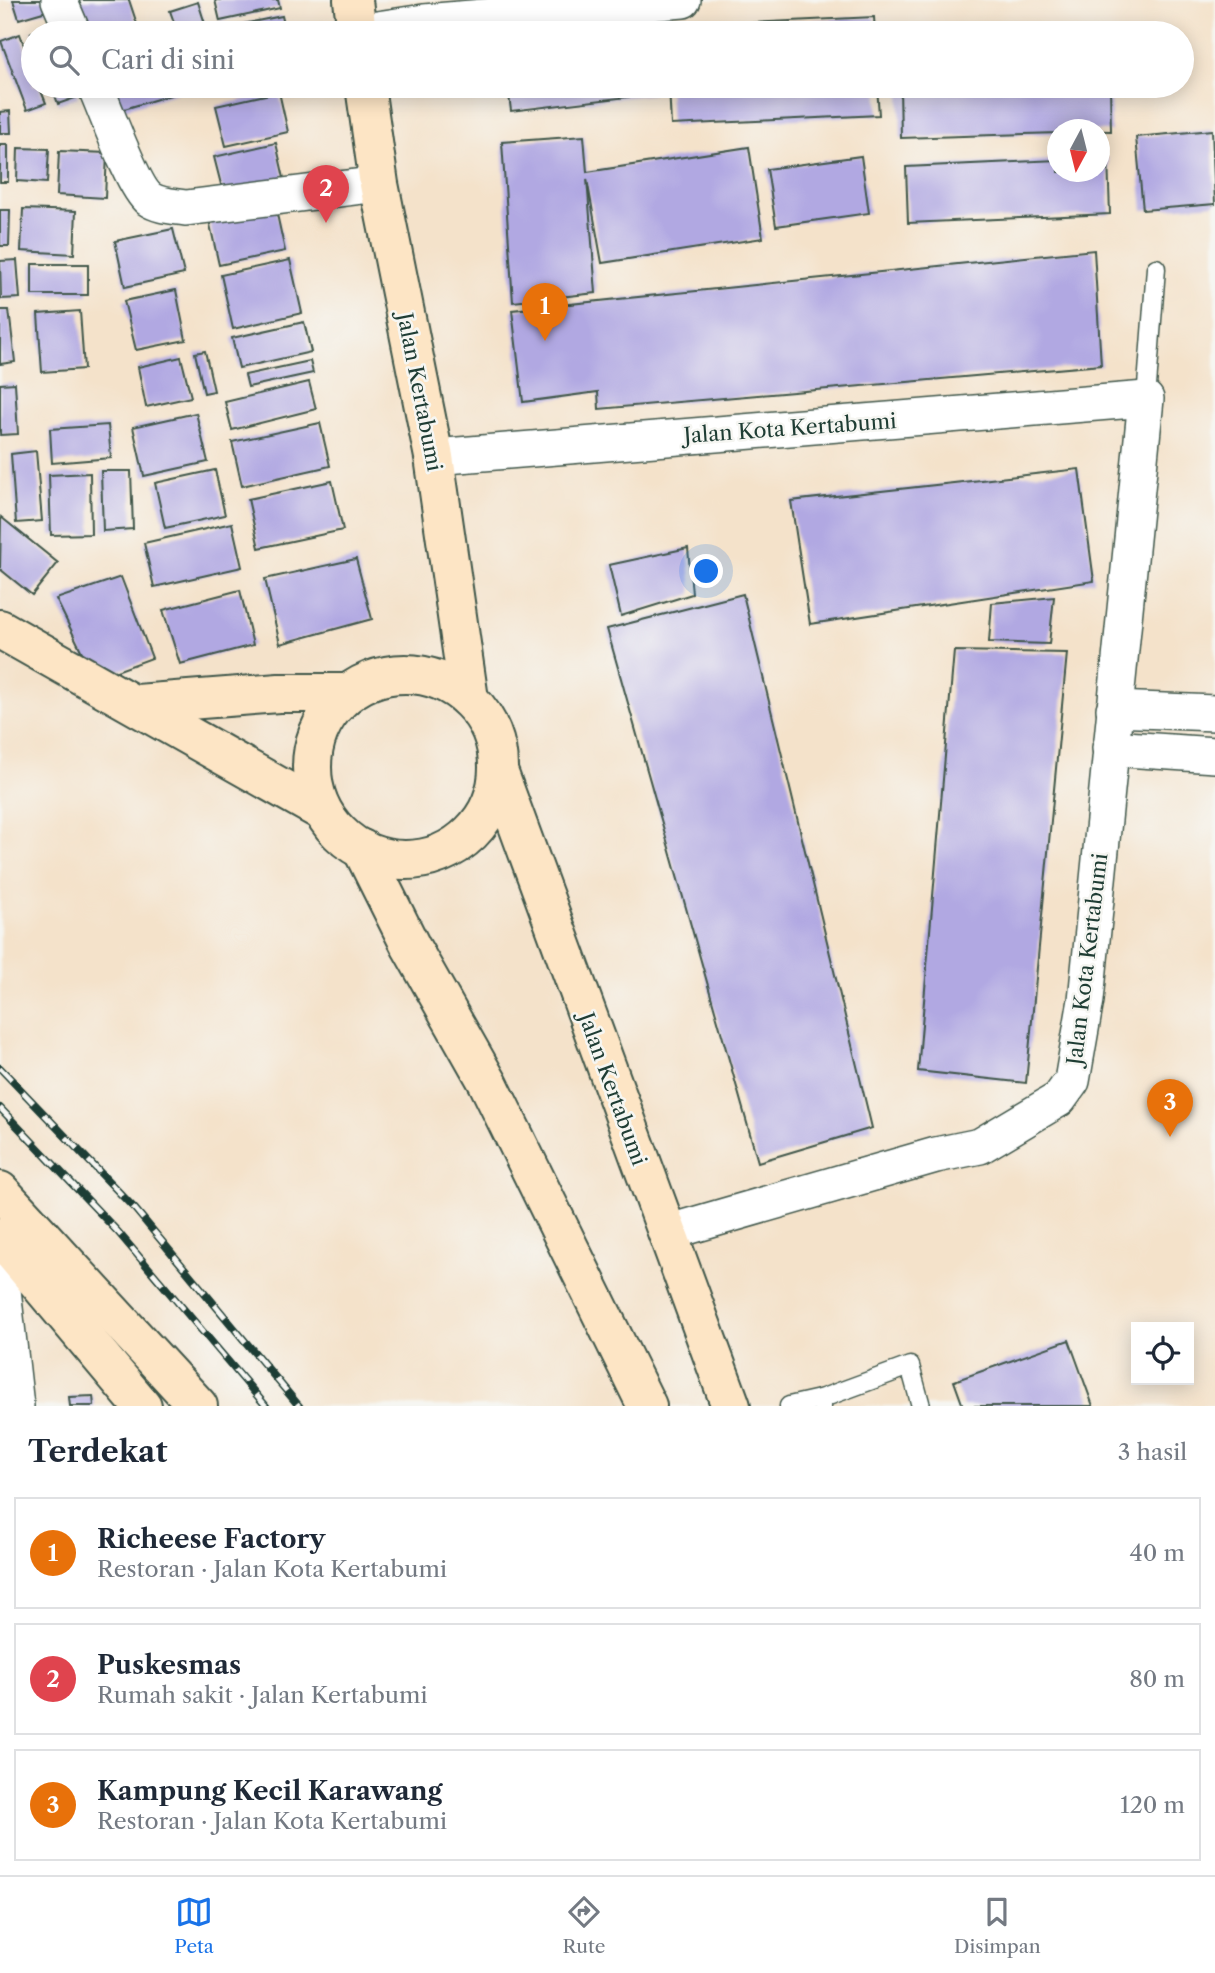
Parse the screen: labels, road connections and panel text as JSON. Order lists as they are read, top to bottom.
{
  "streets": {
    "main road": ["Jalan Kertabumi"],
    "street": ["Jalan Kota Kertabumi"]
  },
  "crossings": [
    ["Jalan Kertabumi", "Jalan Kota Kertabumi"]
  ],
  "north": "bottom",
  "page": {
    "search": "Cari di sini",
    "pins": ["2", "1", "3"],
    "heading": ["Terdekat", "3 hasil"],
    "list": [
      {
        "mark": "1",
        "name": "Richeese Factory",
        "note": "Restoran · Jalan Kota Kertabumi",
        "value": "40 m"
      },
      {
        "mark": "2",
        "name": "Puskesmas",
        "note": "Rumah sakit · Jalan Kertabumi",
        "value": "80 m"
      },
      {
        "mark": "3",
        "name": "Kampung Kecil Karawang",
        "note": "Restoran · Jalan Kota Kertabumi",
        "value": "120 m"
      }
    ],
    "nav": ["Peta", "Rute", "Disimpan"]
  }
}
